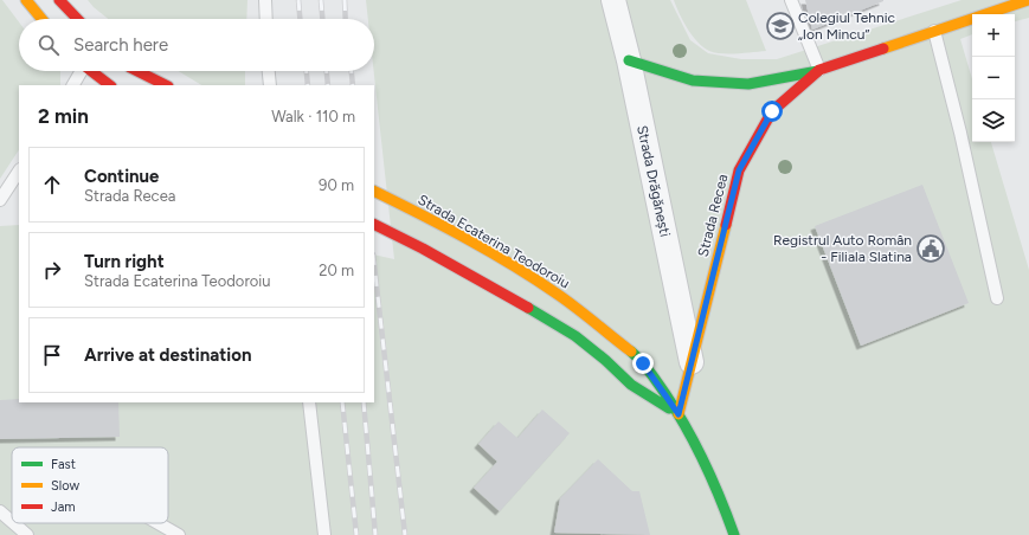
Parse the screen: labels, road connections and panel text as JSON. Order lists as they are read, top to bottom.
{
  "streets": {
    "main road": ["Strada Recea", "Strada Ecaterina Teodoroiu"],
    "street": ["Strada Drăgănești"]
  },
  "crossings": [
    ["Strada Drăgănești", "Strada Recea"],
    ["Strada Recea", "Strada Ecaterina Teodoroiu"]
  ],
  "places": {
    "school or university": ["Colegiul Tehnic „Ion Mincu”"],
    "public building": ["Registrul Auto Român - Filiala Slatina"]
  },
  "legend": ["Fast", "Slow", "Jam"],
  "page": {
    "map_buttons": ["+", "−"],
    "search": "Search here",
    "heading": ["2 min", "Walk · 110 m"],
    "list": [
      ["Continue", "Strada Recea", "90 m"],
      ["Turn right", "Strada Ecaterina Teodoroiu", "20 m"],
      "Arrive at destination"
    ]
  }
}
